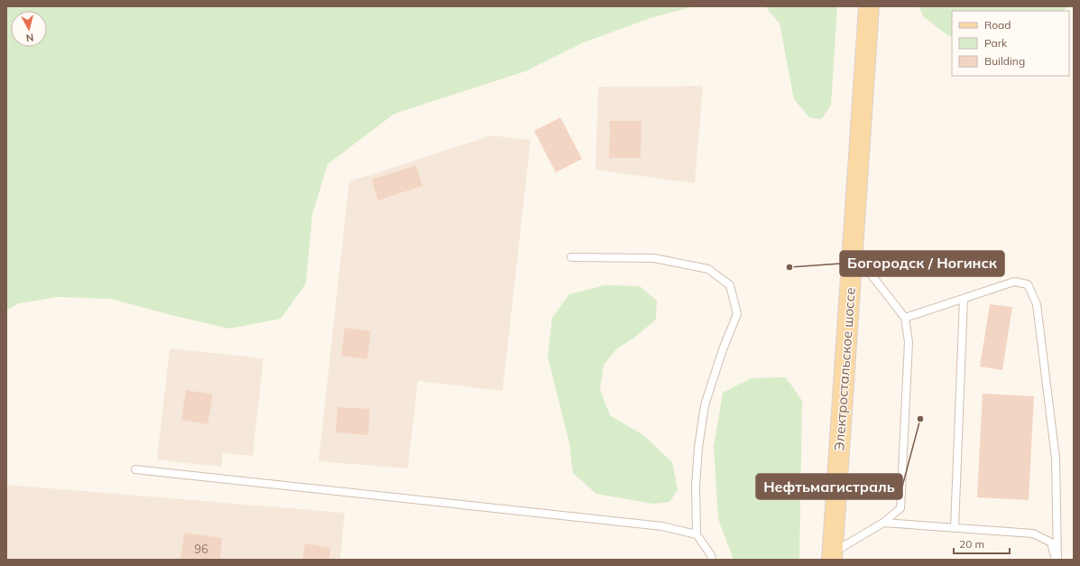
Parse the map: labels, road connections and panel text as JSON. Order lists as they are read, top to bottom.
{
  "streets": {
    "main road": ["Электростальское шоссе"]
  },
  "places": ["Богородск / Ногинск", "Нефтьмагистраль"],
  "house_numbers": ["96"],
  "legend": ["Road", "Park", "Building"],
  "scale_bar": "20 m",
  "north": "bottom"
}
